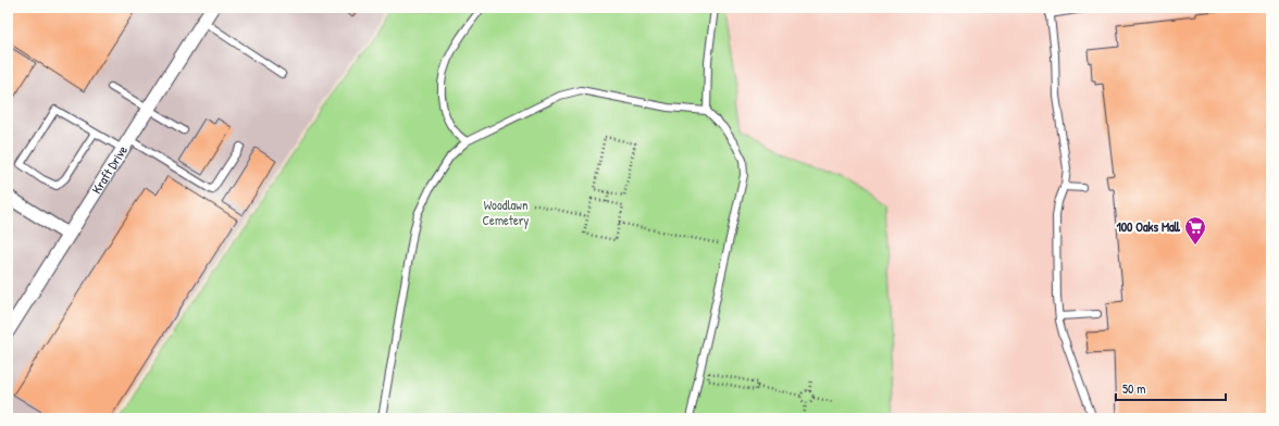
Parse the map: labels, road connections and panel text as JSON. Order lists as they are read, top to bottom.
{
  "streets": {
    "street": ["Kraft Drive"]
  },
  "parks": ["Woodlawn Cemetery"],
  "places": {
    "supermarket": ["100 Oaks Mall"]
  },
  "scale_bar": "50 m"
}
